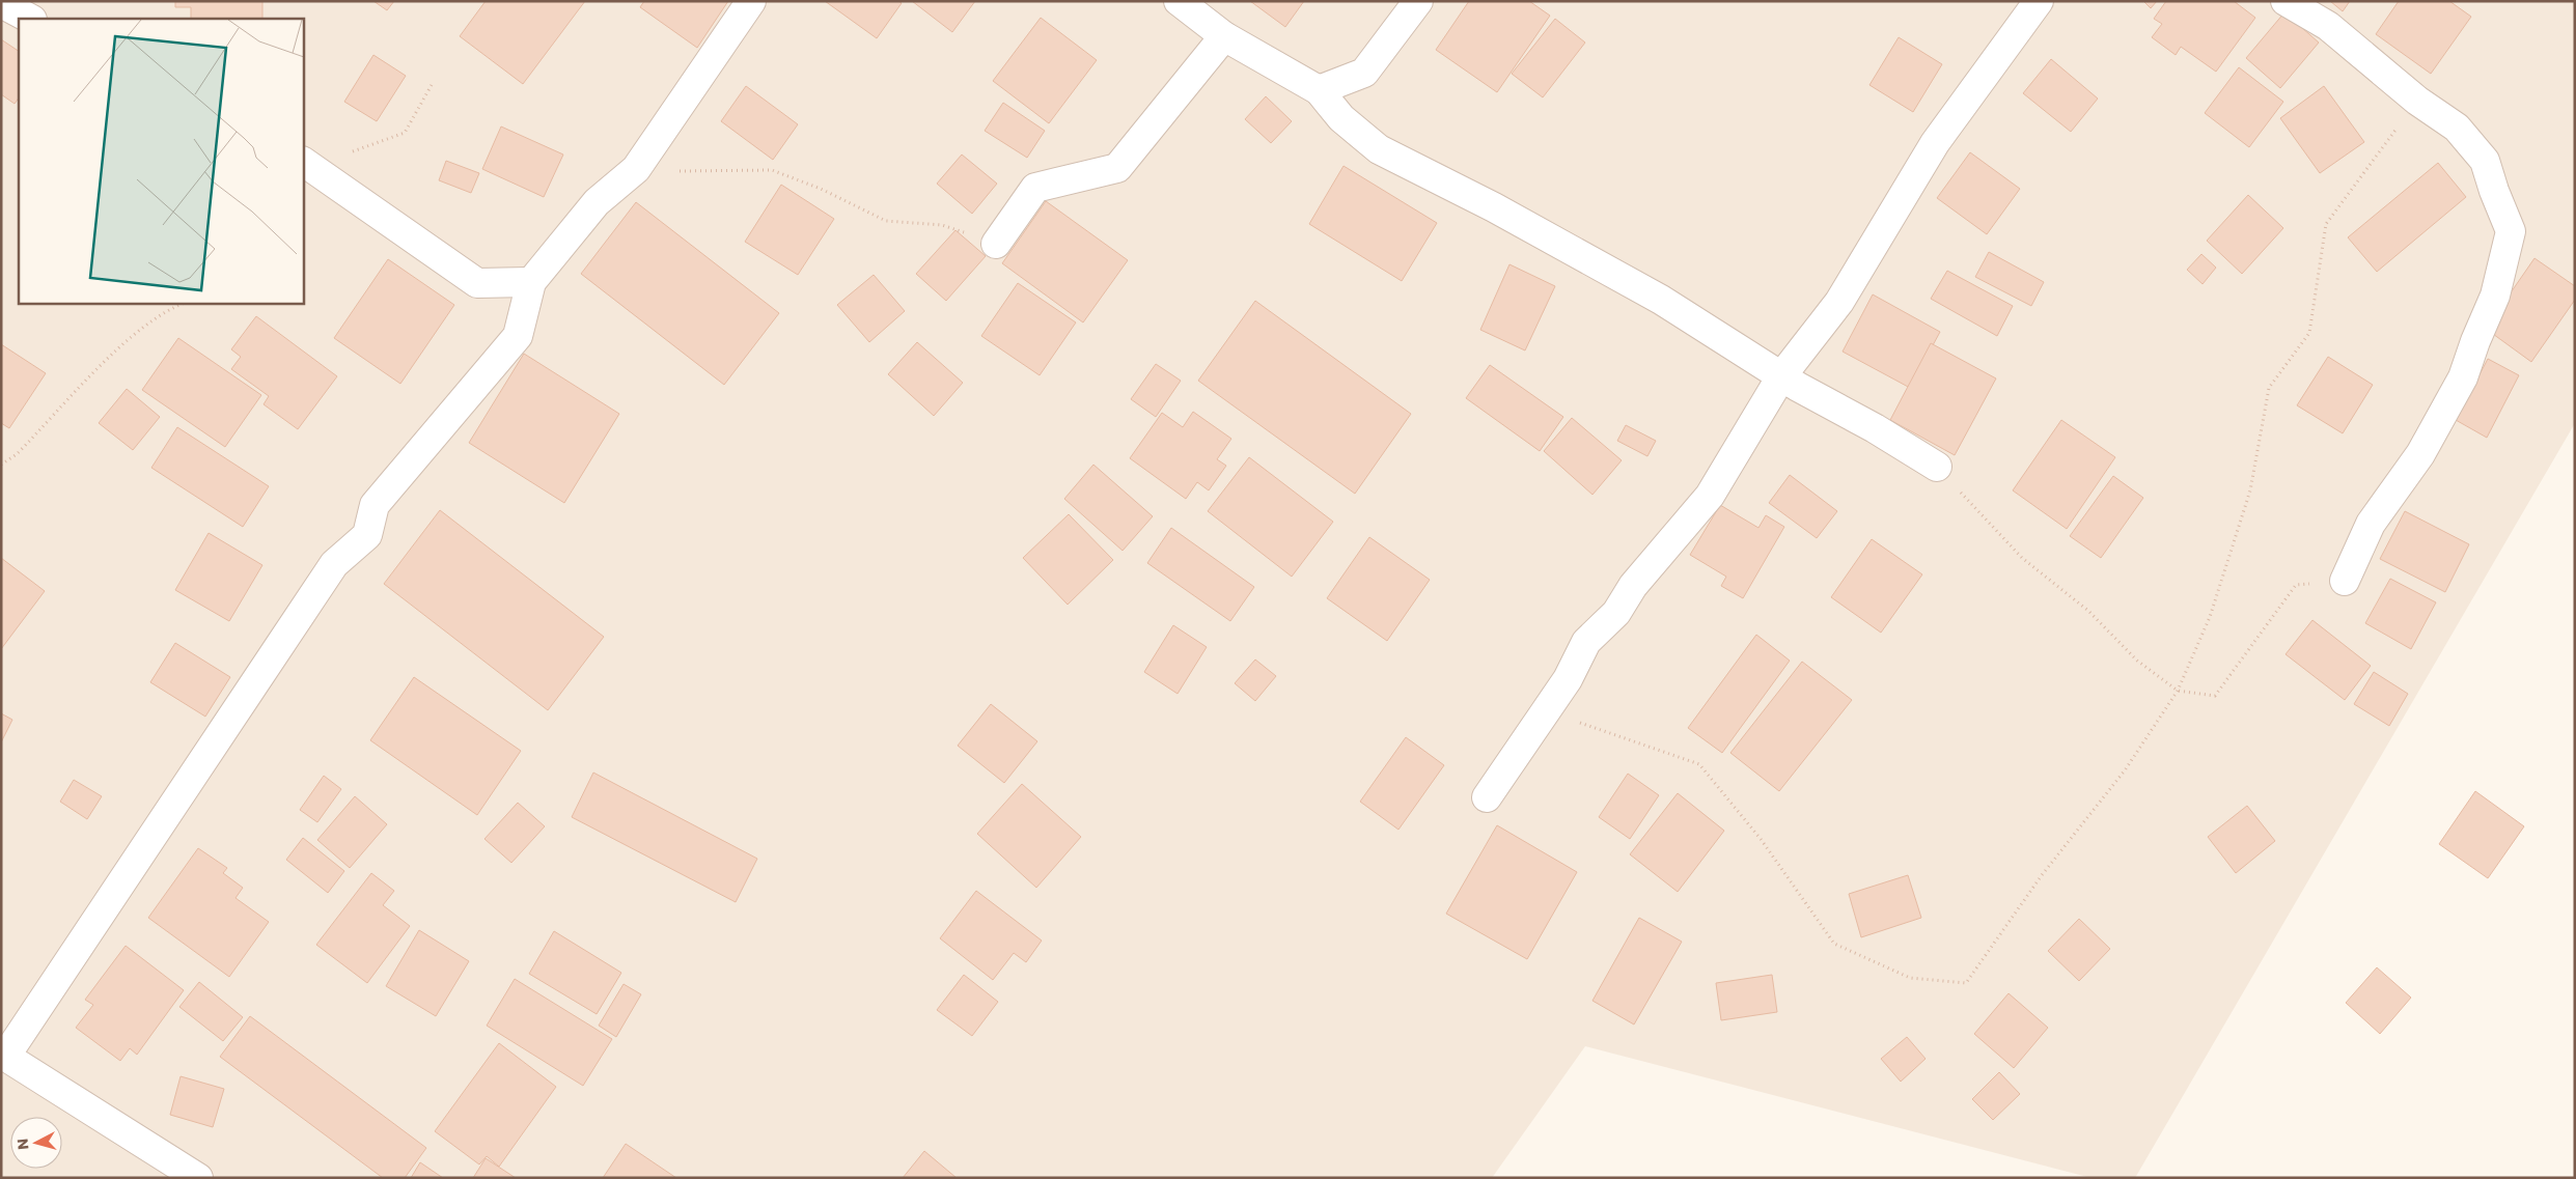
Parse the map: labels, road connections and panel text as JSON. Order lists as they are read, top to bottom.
{
  "north": "left"
}
